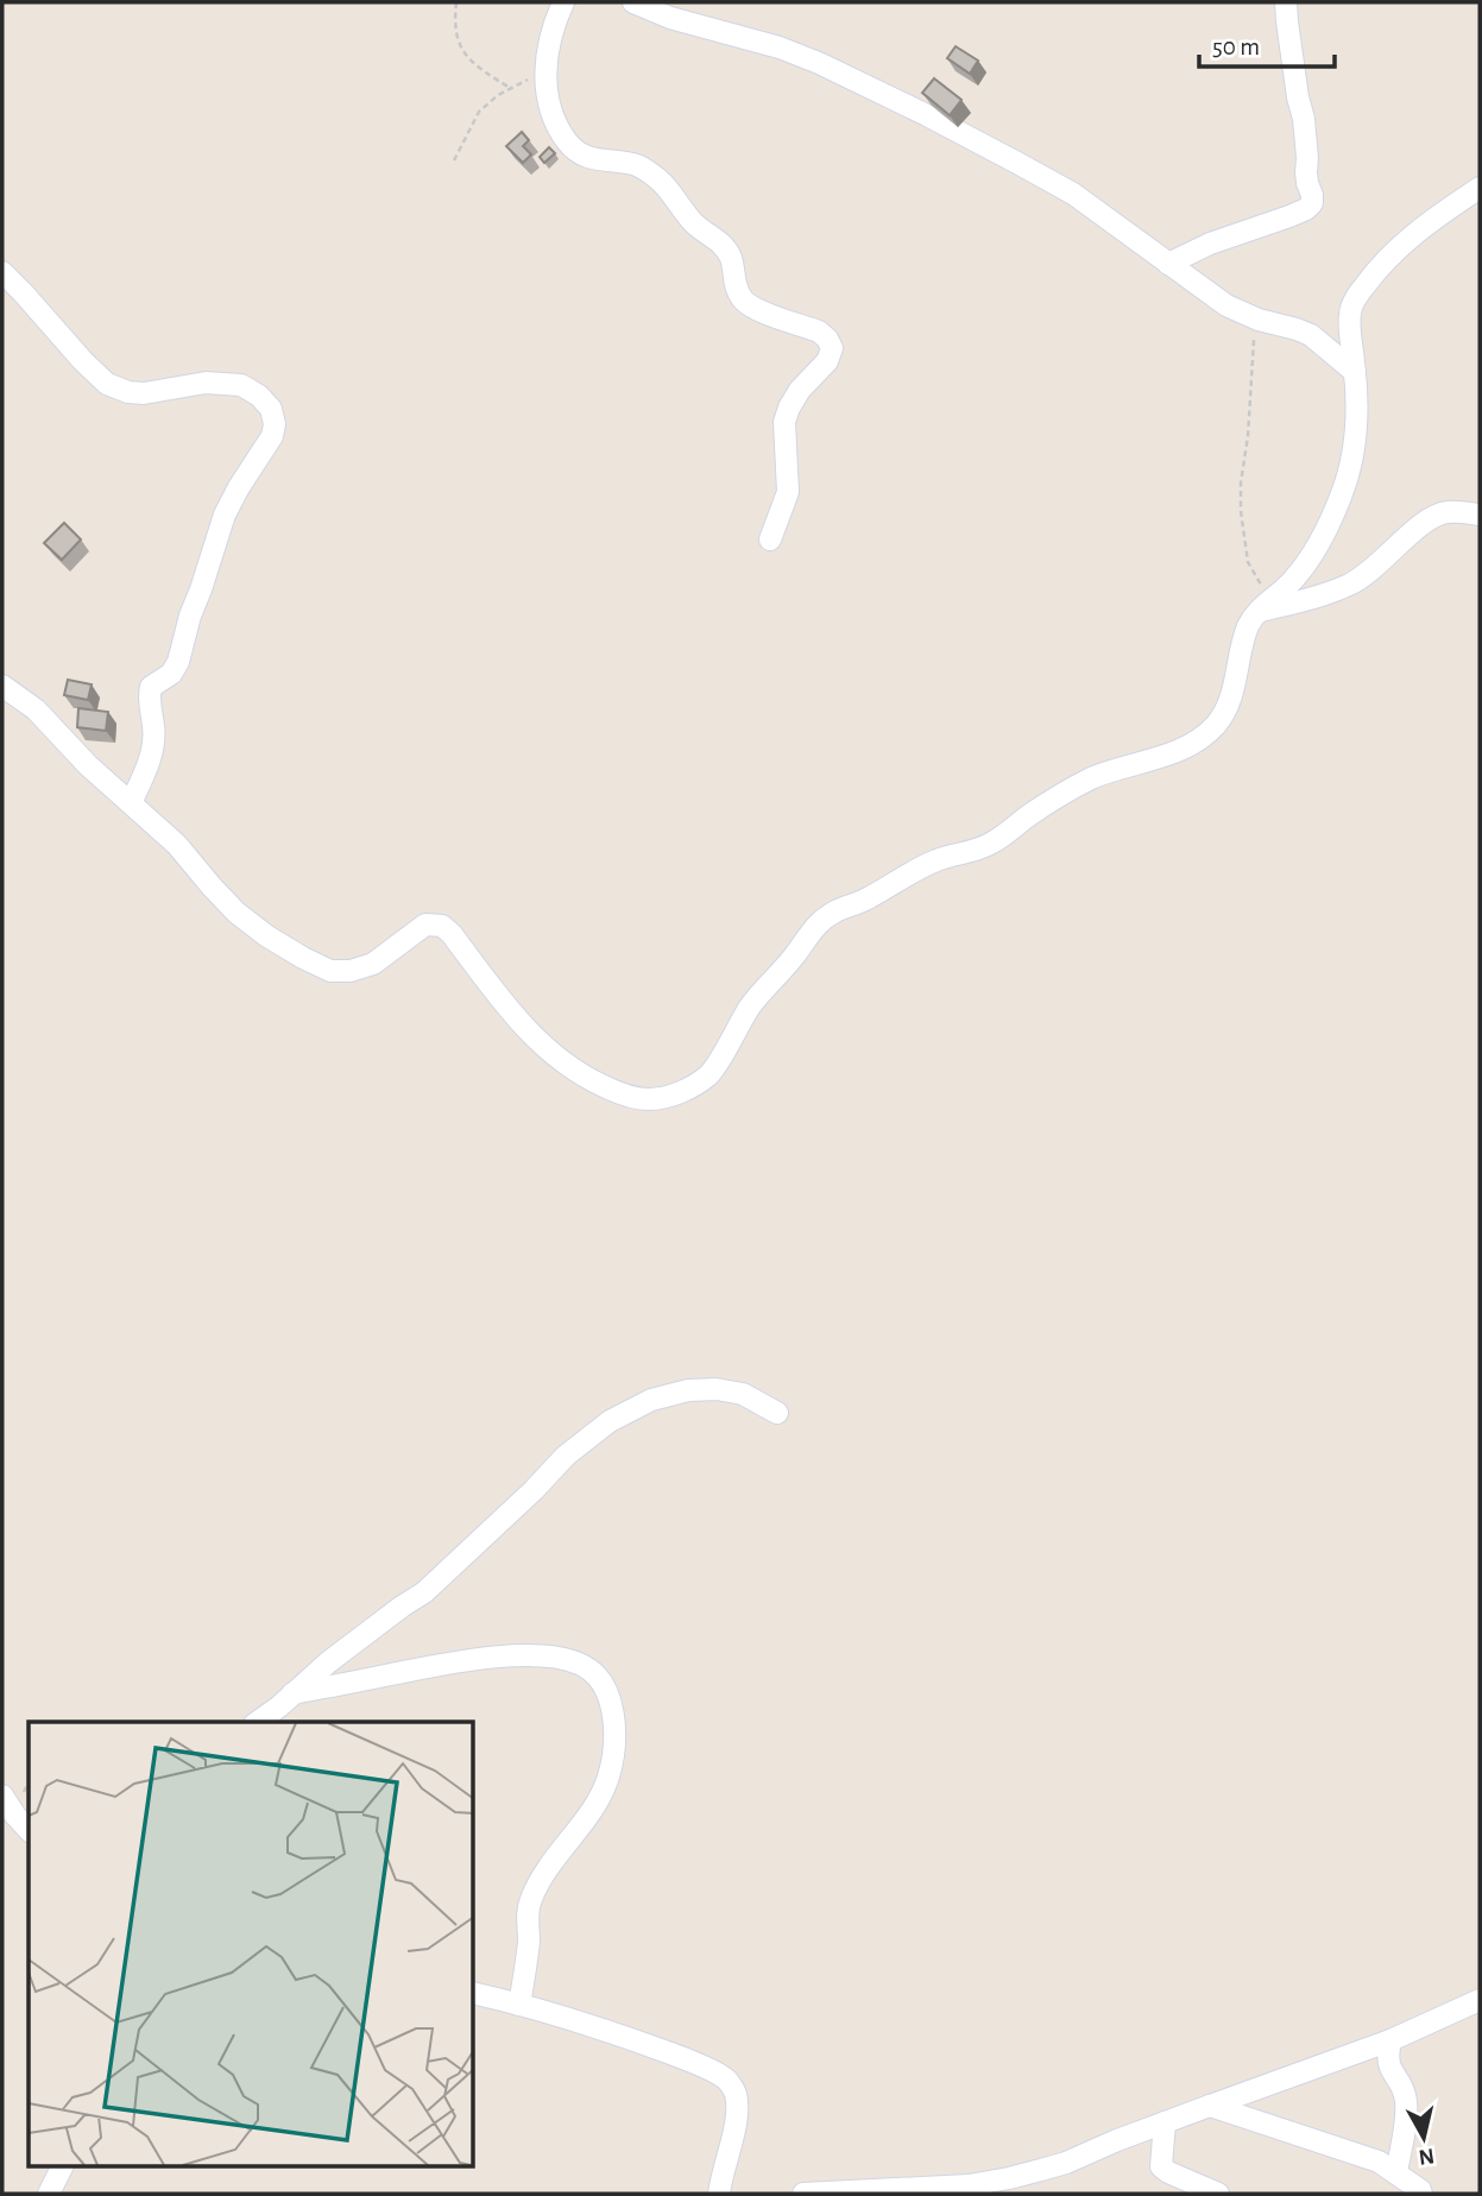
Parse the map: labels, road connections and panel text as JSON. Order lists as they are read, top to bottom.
{
  "scale_bar": "50 m",
  "north": "bottom"
}
